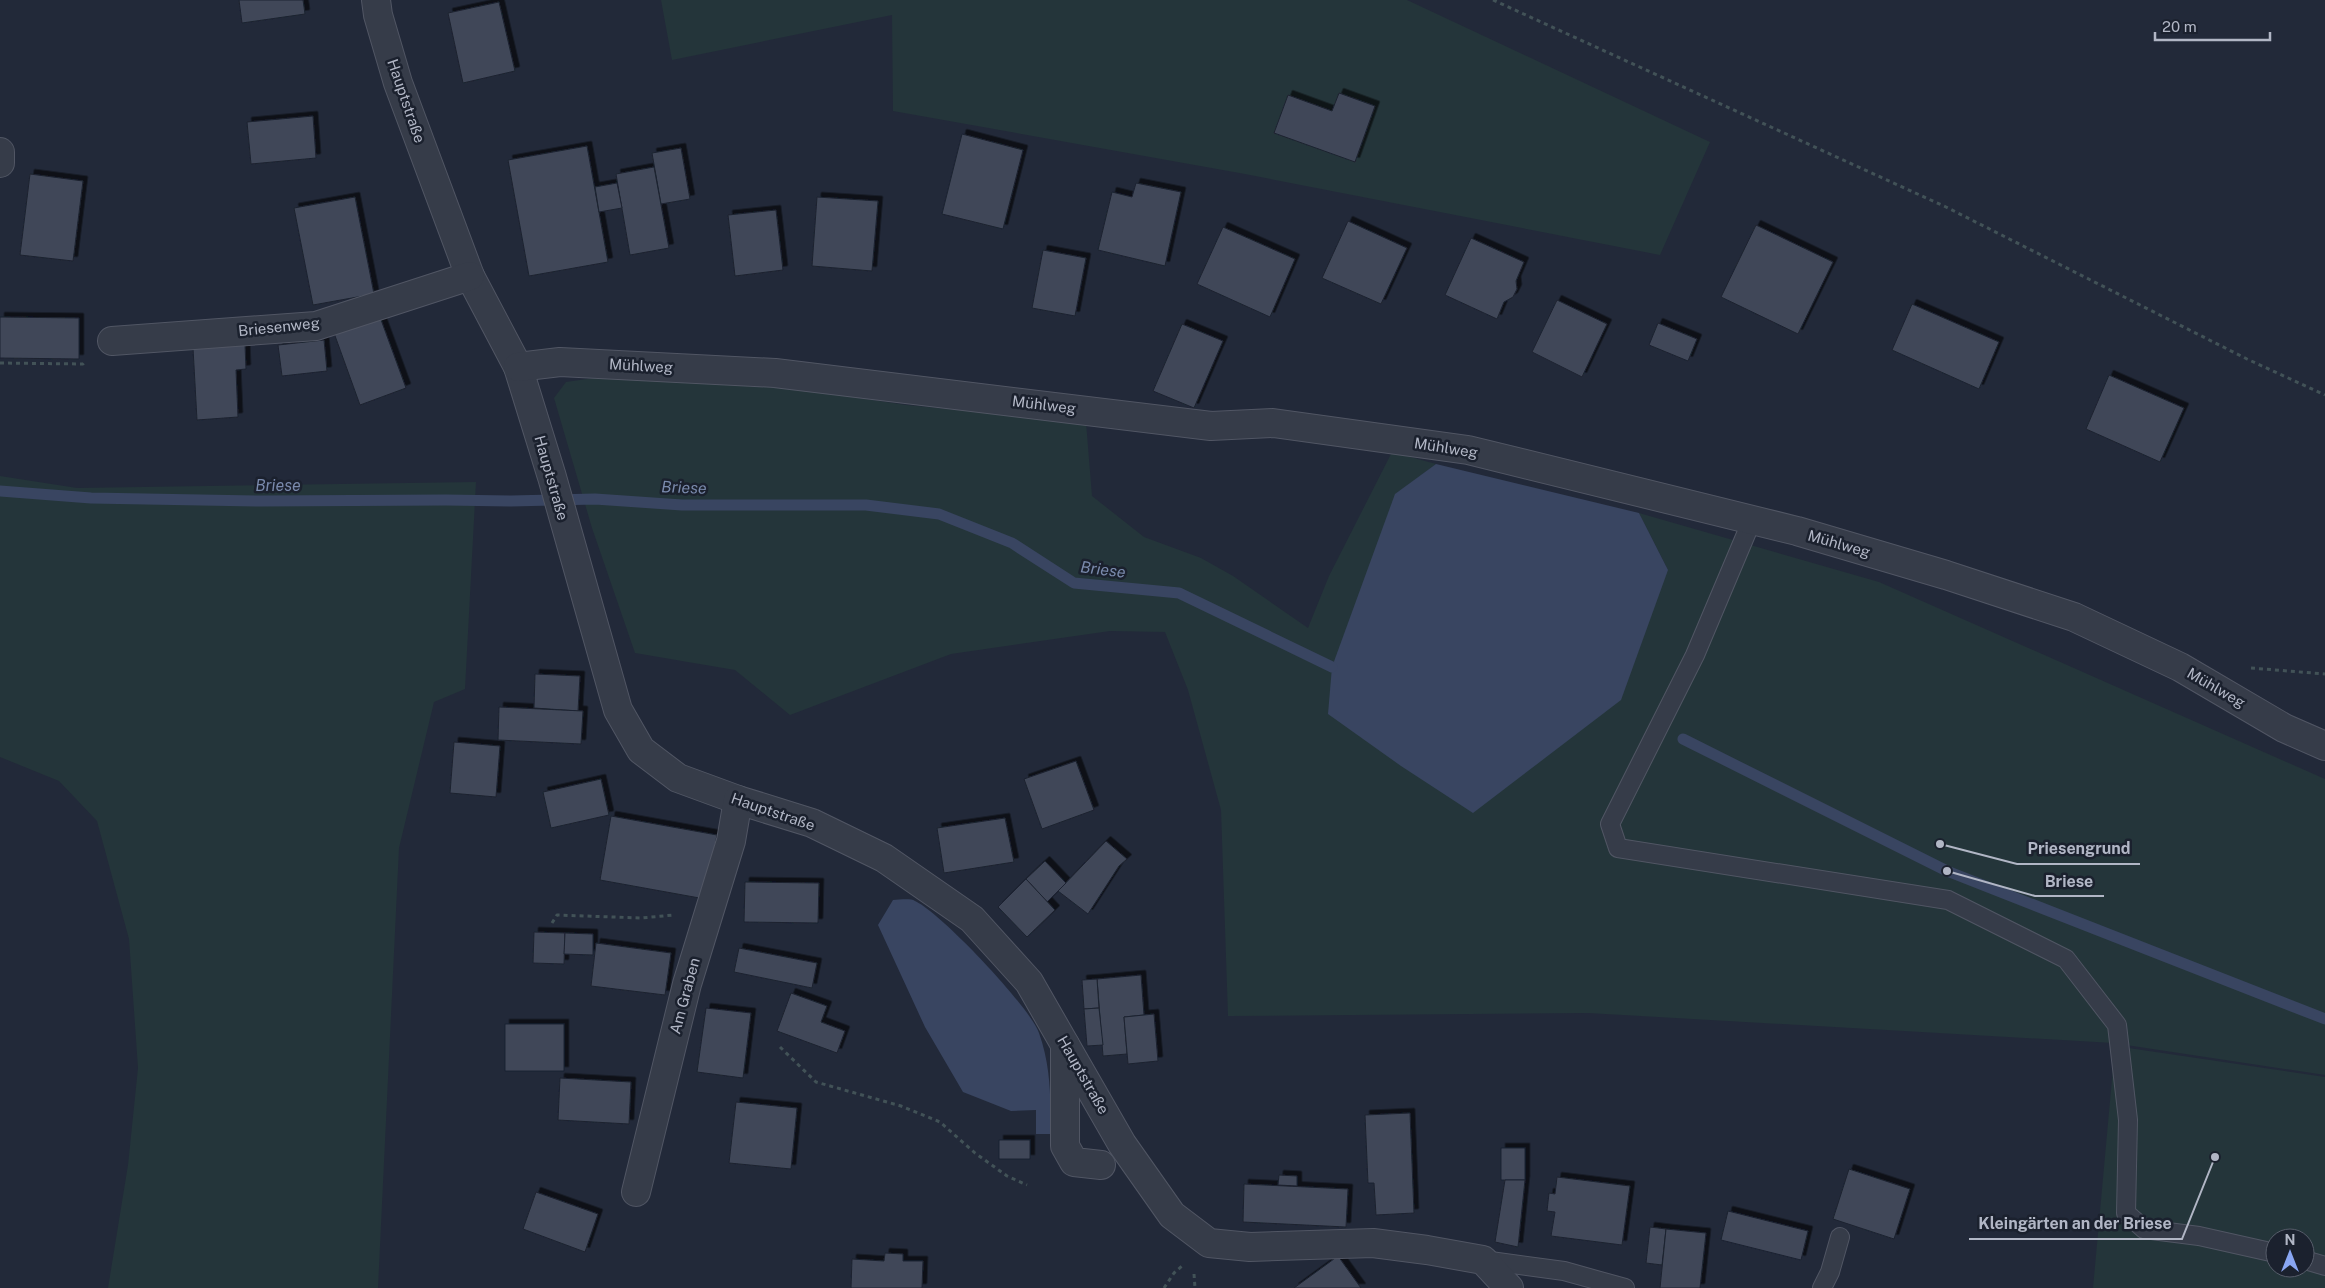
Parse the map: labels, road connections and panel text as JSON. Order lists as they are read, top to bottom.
{
  "streets": {
    "street": [
      "Hauptstraße",
      "Briesenweg",
      "Mühlweg",
      "Am Graben"
    ]
  },
  "crossings": [
    ["Hauptstraße", "Briesenweg"],
    ["Hauptstraße", "Mühlweg"],
    ["Hauptstraße", "Am Graben"]
  ],
  "water": ["Briese"],
  "places": ["Priesengrund", "Briese", "Kleingärten an der Briese"],
  "scale_bar": "20 m",
  "north": "top"
}
